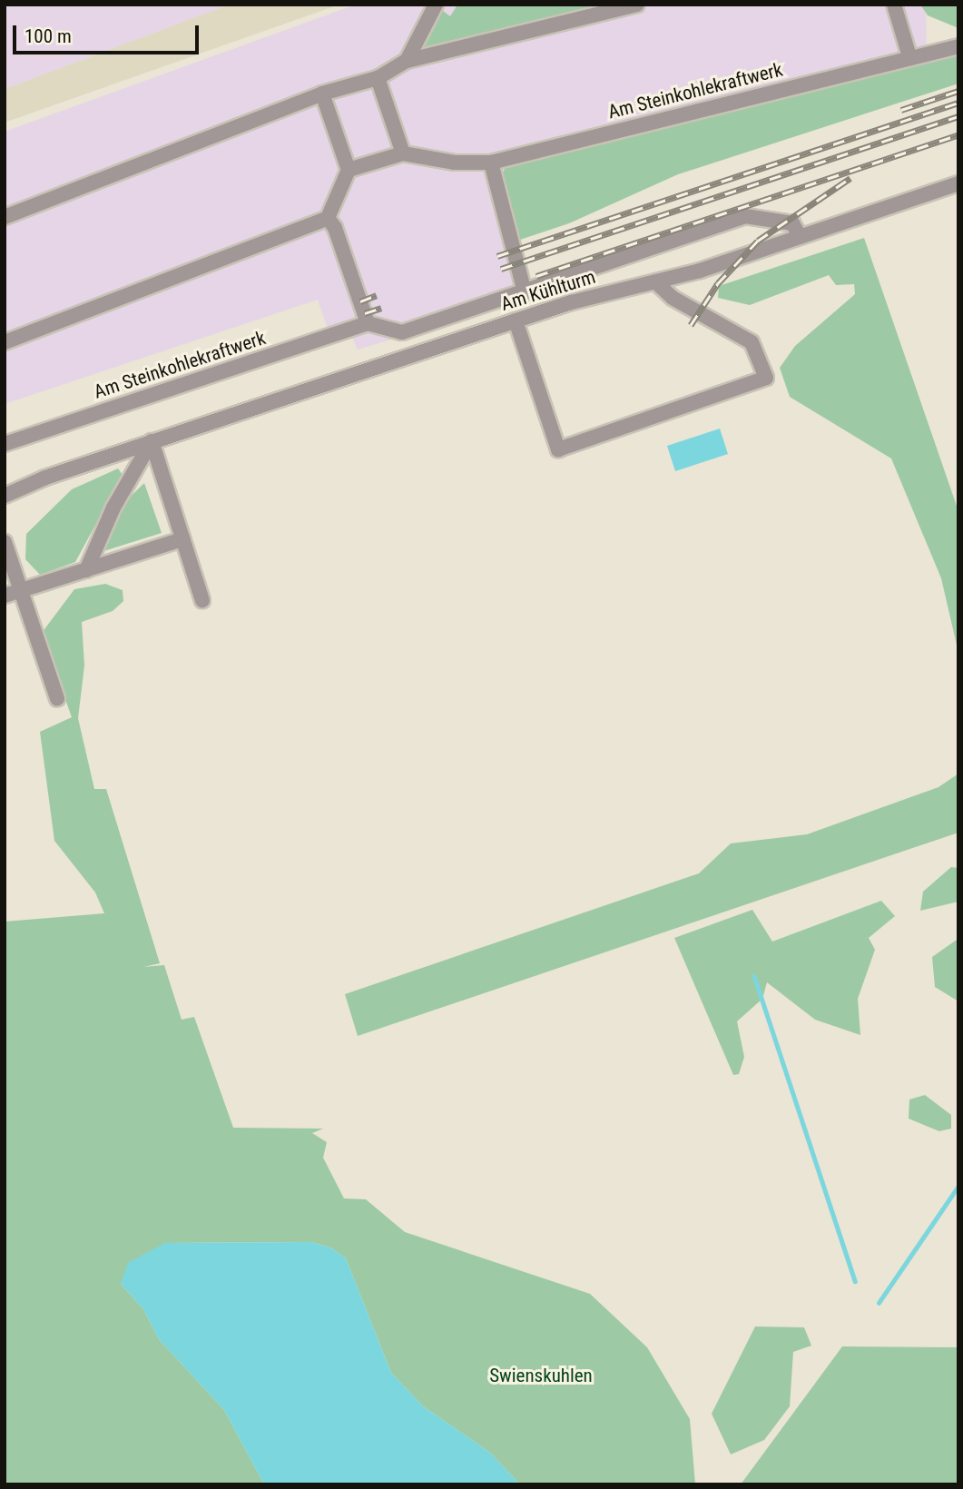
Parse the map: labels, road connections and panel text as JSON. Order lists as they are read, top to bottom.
{
  "streets": {
    "street": ["Am Steinkohlekraftwerk", "Am Kühlturm"]
  },
  "parks": ["Swienskuhlen"],
  "scale_bar": "100 m"
}
